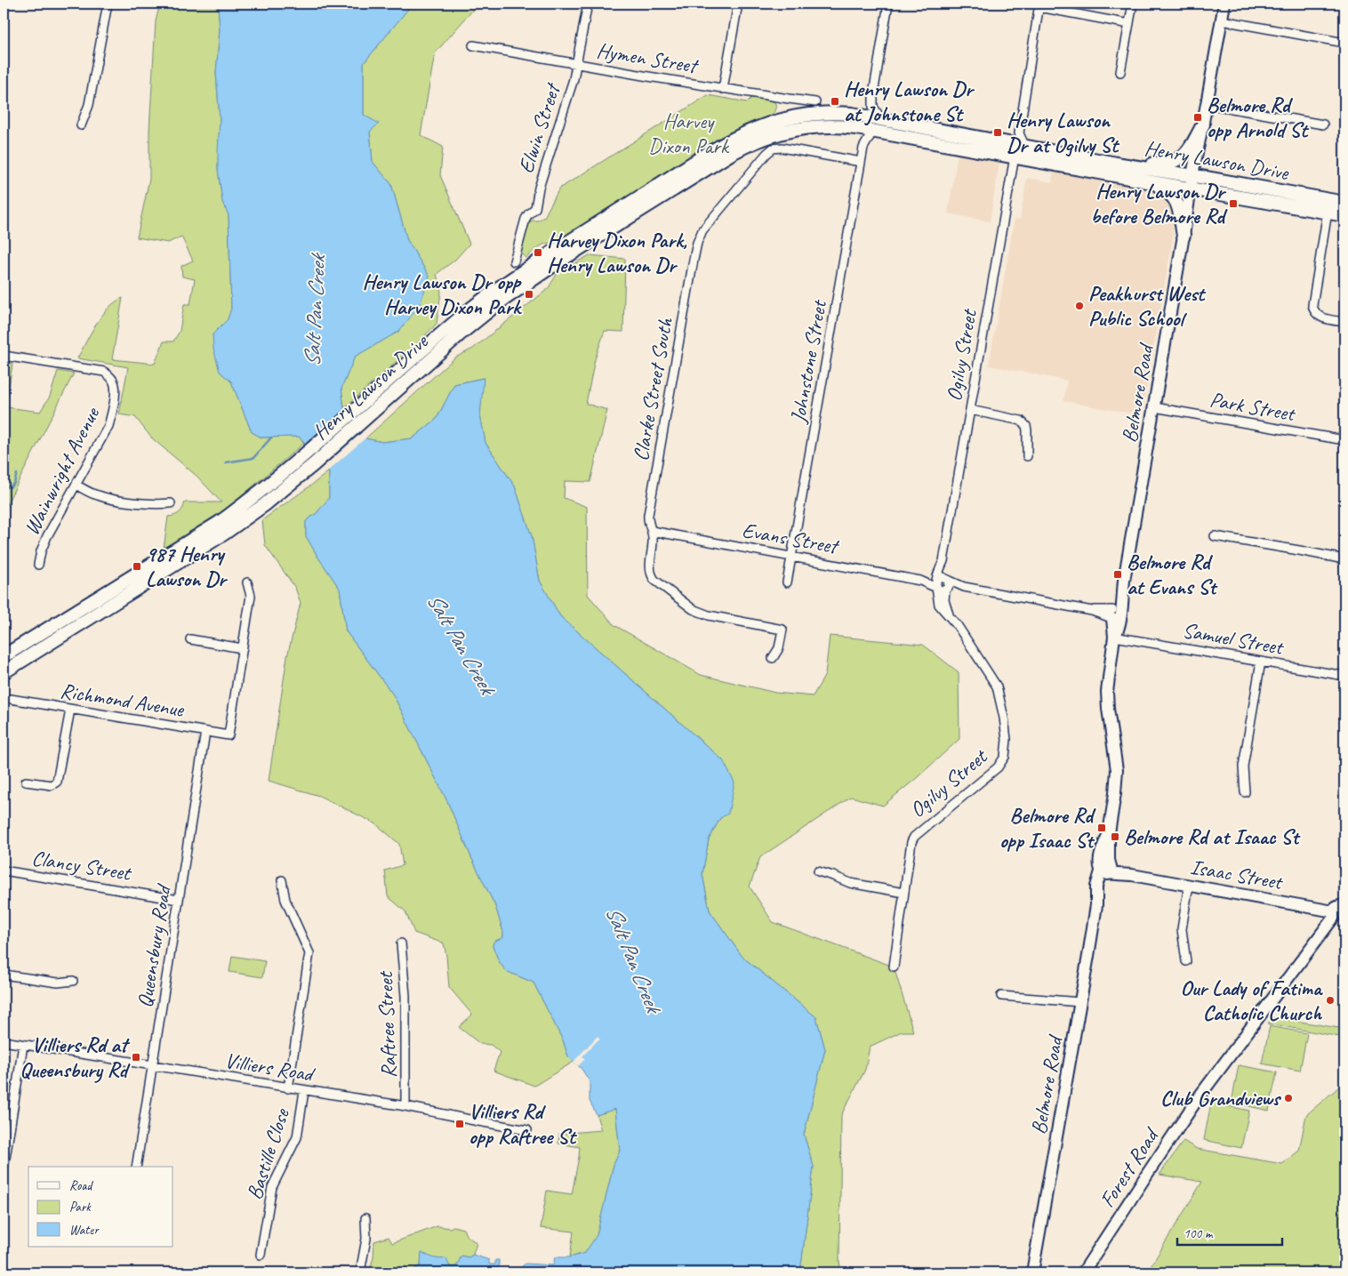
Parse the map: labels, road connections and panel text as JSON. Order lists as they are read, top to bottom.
{
  "streets": {
    "main road": ["Henry Lawson Drive"],
    "street": [
      "Hymen Street",
      "Elwin Street",
      "Ogilvy Street",
      "Johnstone Street",
      "Clarke Street South",
      "Belmore Road",
      "Park Street",
      "Wainwright Avenue",
      "Evans Street",
      "Samuel Street",
      "Richmond Avenue",
      "Clancy Street",
      "Isaac Street",
      "Queensbury Road",
      "Raftree Street",
      "Villiers Road",
      "Bastille Close",
      "Forest Road"
    ]
  },
  "crossings": [
    ["Hymen Street", "Elwin Street"],
    ["Henry Lawson Drive", "Ogilvy Street"],
    ["Henry Lawson Drive", "Johnstone Street"],
    ["Henry Lawson Drive", "Belmore Road"],
    ["Ogilvy Street", "Evans Street"],
    ["Johnstone Street", "Clarke Street South"],
    ["Johnstone Street", "Evans Street"],
    ["Clarke Street South", "Evans Street"],
    ["Belmore Road", "Park Street"],
    ["Belmore Road", "Evans Street"],
    ["Belmore Road", "Samuel Street"],
    ["Belmore Road", "Isaac Street"],
    ["Richmond Avenue", "Queensbury Road"],
    ["Clancy Street", "Queensbury Road"],
    ["Isaac Street", "Forest Road"],
    ["Queensbury Road", "Villiers Road"],
    ["Raftree Street", "Villiers Road"],
    ["Villiers Road", "Bastille Close"]
  ],
  "water": ["Salt Pan Creek"],
  "parks": ["Harvey Dixon Park"],
  "places": {
    "transit": [
      "Henry Lawson Dr at Johnstone St",
      "Belmore Rd opp Arnold St",
      "Henry Lawson Dr at Ogilvy St",
      "Henry Lawson Dr before Belmore Rd",
      "Harvey Dixon Park, Henry Lawson Dr",
      "Henry Lawson Dr opp Harvey Dixon Park",
      "987 Henry Lawson Dr",
      "Belmore Rd at Evans St",
      "Belmore Rd opp Isaac St",
      "Belmore Rd at Isaac St",
      "Villiers Rd at Queensbury Rd",
      "Villiers Rd opp Raftree St"
    ],
    "other": ["Peakhurst West Public School", "Our Lady of Fatima Catholic Church", "Club Grandviews"]
  },
  "legend": ["Road", "Park", "Water"],
  "scale_bar": "100 m"
}
